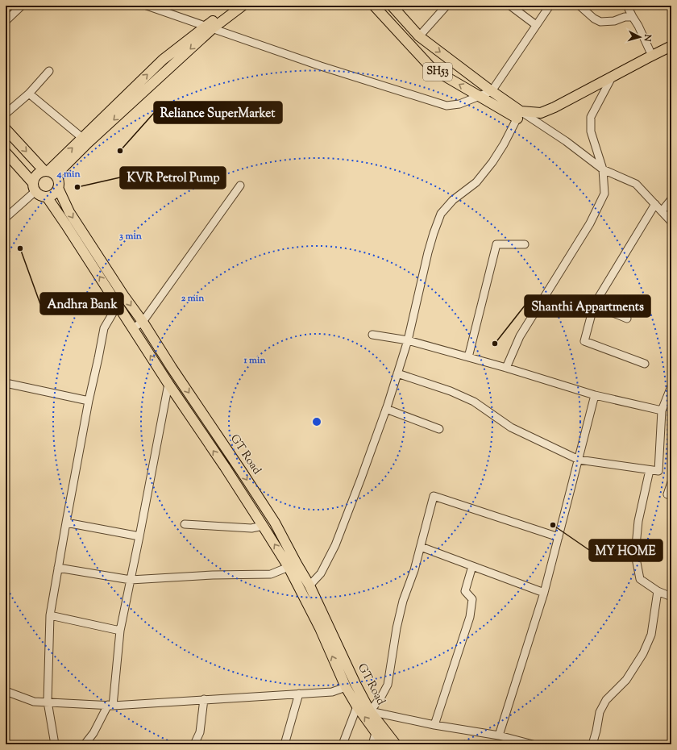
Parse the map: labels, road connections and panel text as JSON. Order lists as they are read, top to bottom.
{
  "streets": {
    "main road": ["SH53", "GT Road"]
  },
  "places": [
    "Reliance SuperMarket",
    "KVR Petrol Pump",
    "Andhra Bank",
    "Shanthi Appartments",
    "MY HOME"
  ],
  "north": "right",
  "rings": [
    "4 min",
    "3 min",
    "2 min",
    "1 min"
  ]
}
